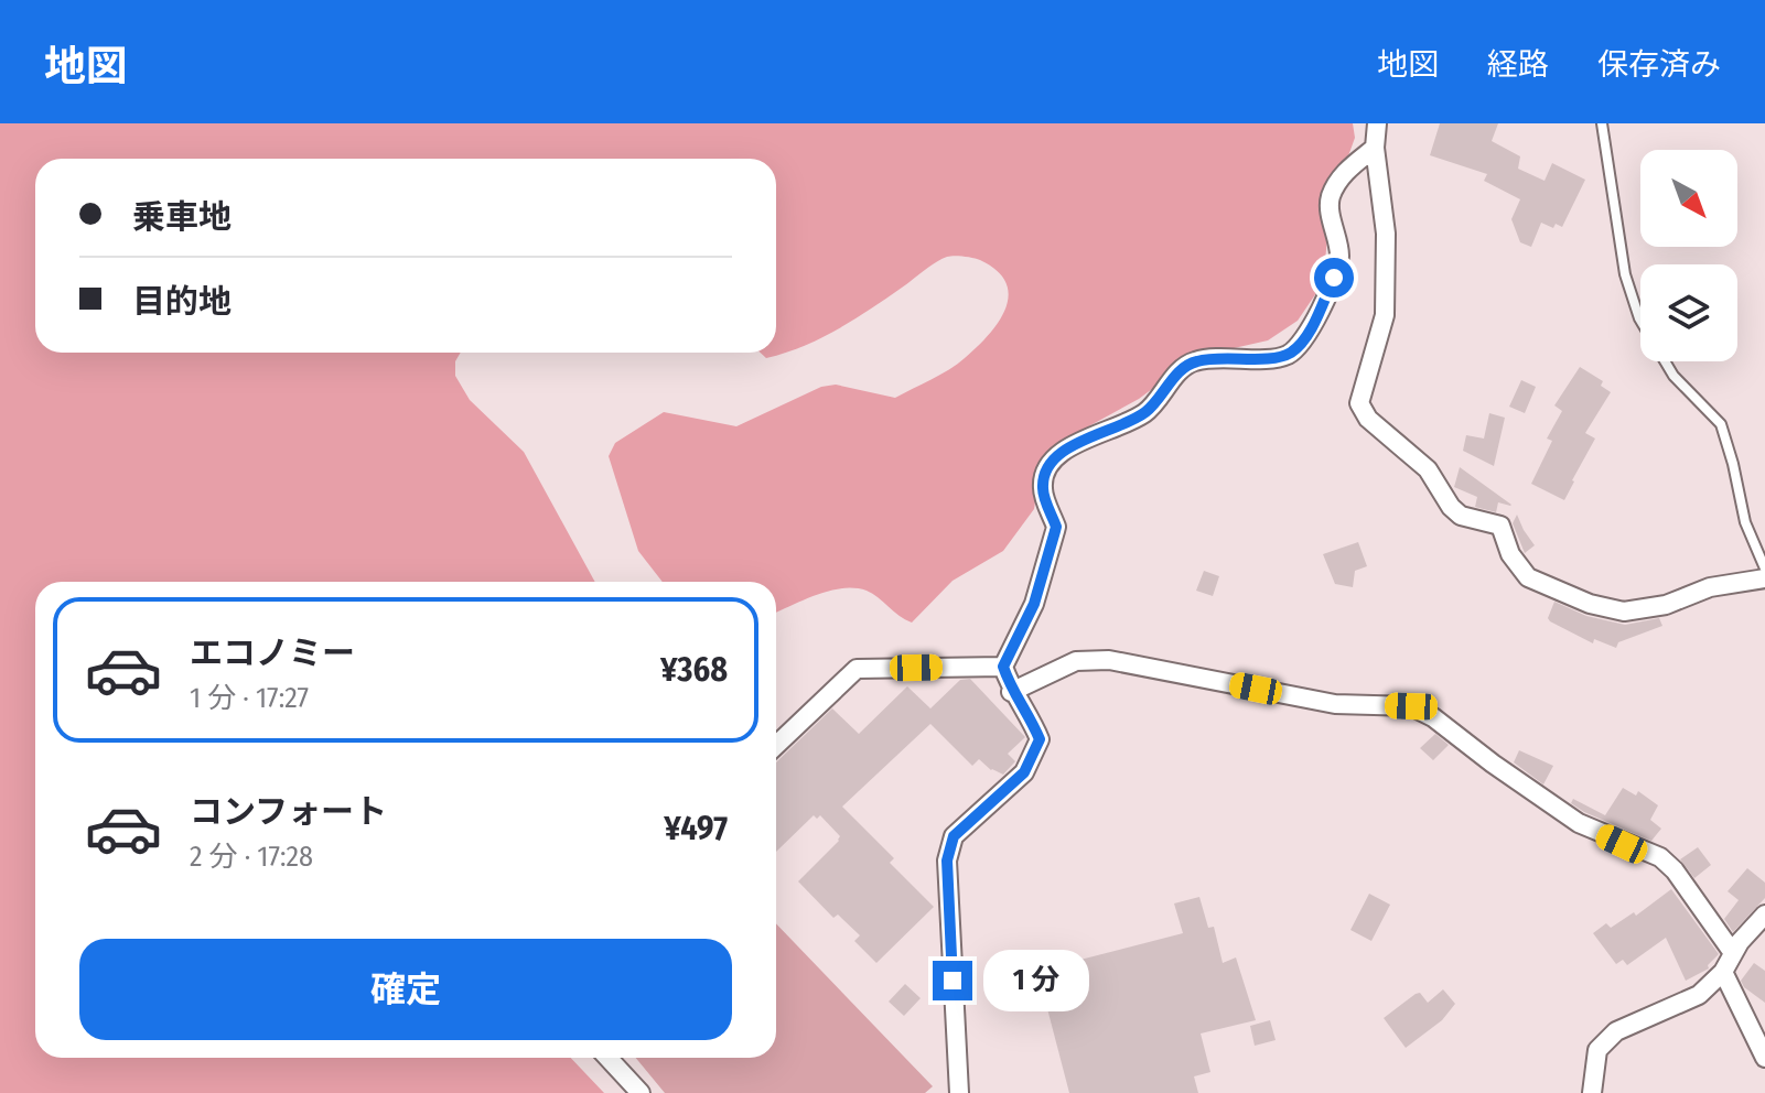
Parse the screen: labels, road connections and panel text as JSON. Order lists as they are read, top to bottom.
{
  "north": "bottom right",
  "page": {
    "header": "地図",
    "nav": ["地図", "経路", "保存済み"],
    "banner": ["乗車地", "目的地"],
    "list": [
      {
        "name": "エコノミー",
        "note": "1 分 · 17:27",
        "value": "¥368"
      },
      {
        "name": "コンフォート",
        "note": "2 分 · 17:28",
        "value": "¥497"
      }
    ],
    "buttons": "確定",
    "bubble": "1 分"
  }
}
